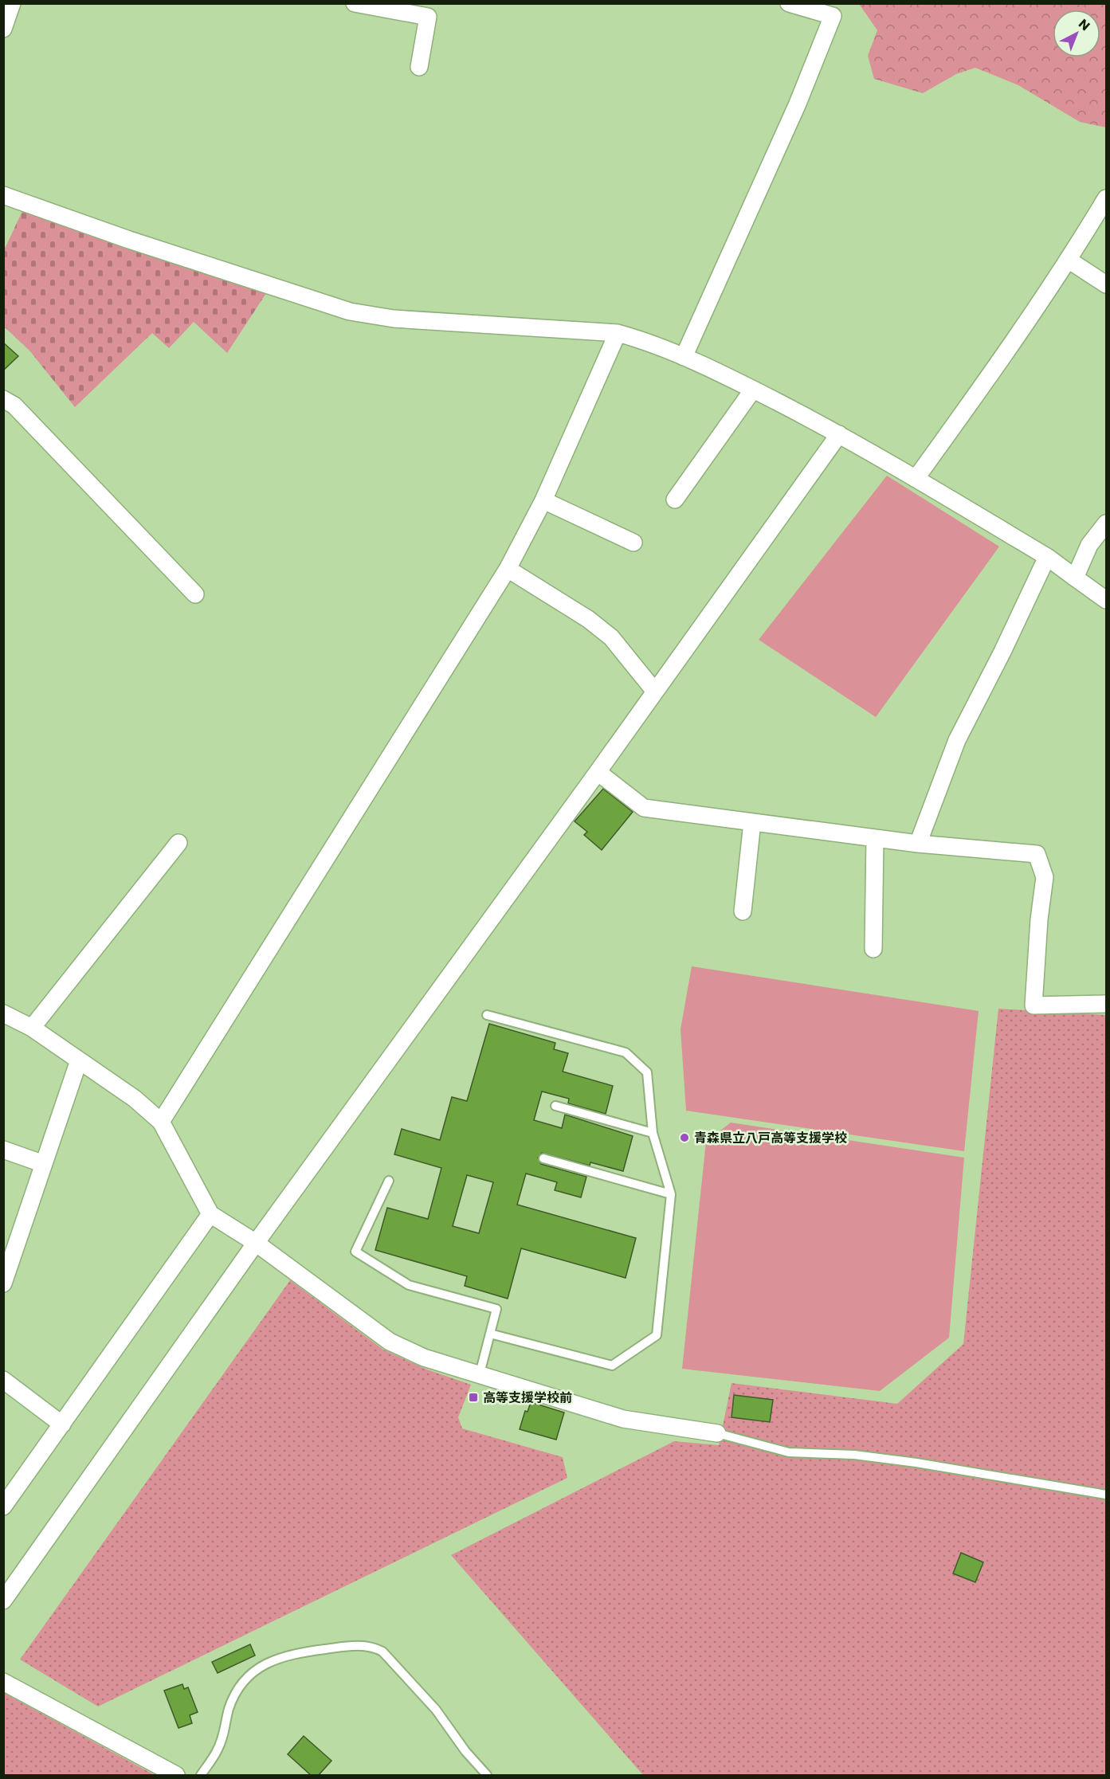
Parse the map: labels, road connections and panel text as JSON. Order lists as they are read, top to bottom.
{
  "places": {
    "other": ["青森県立八戸高等支援学校"],
    "transit": ["高等支援学校前"]
  },
  "north": "top right"
}
